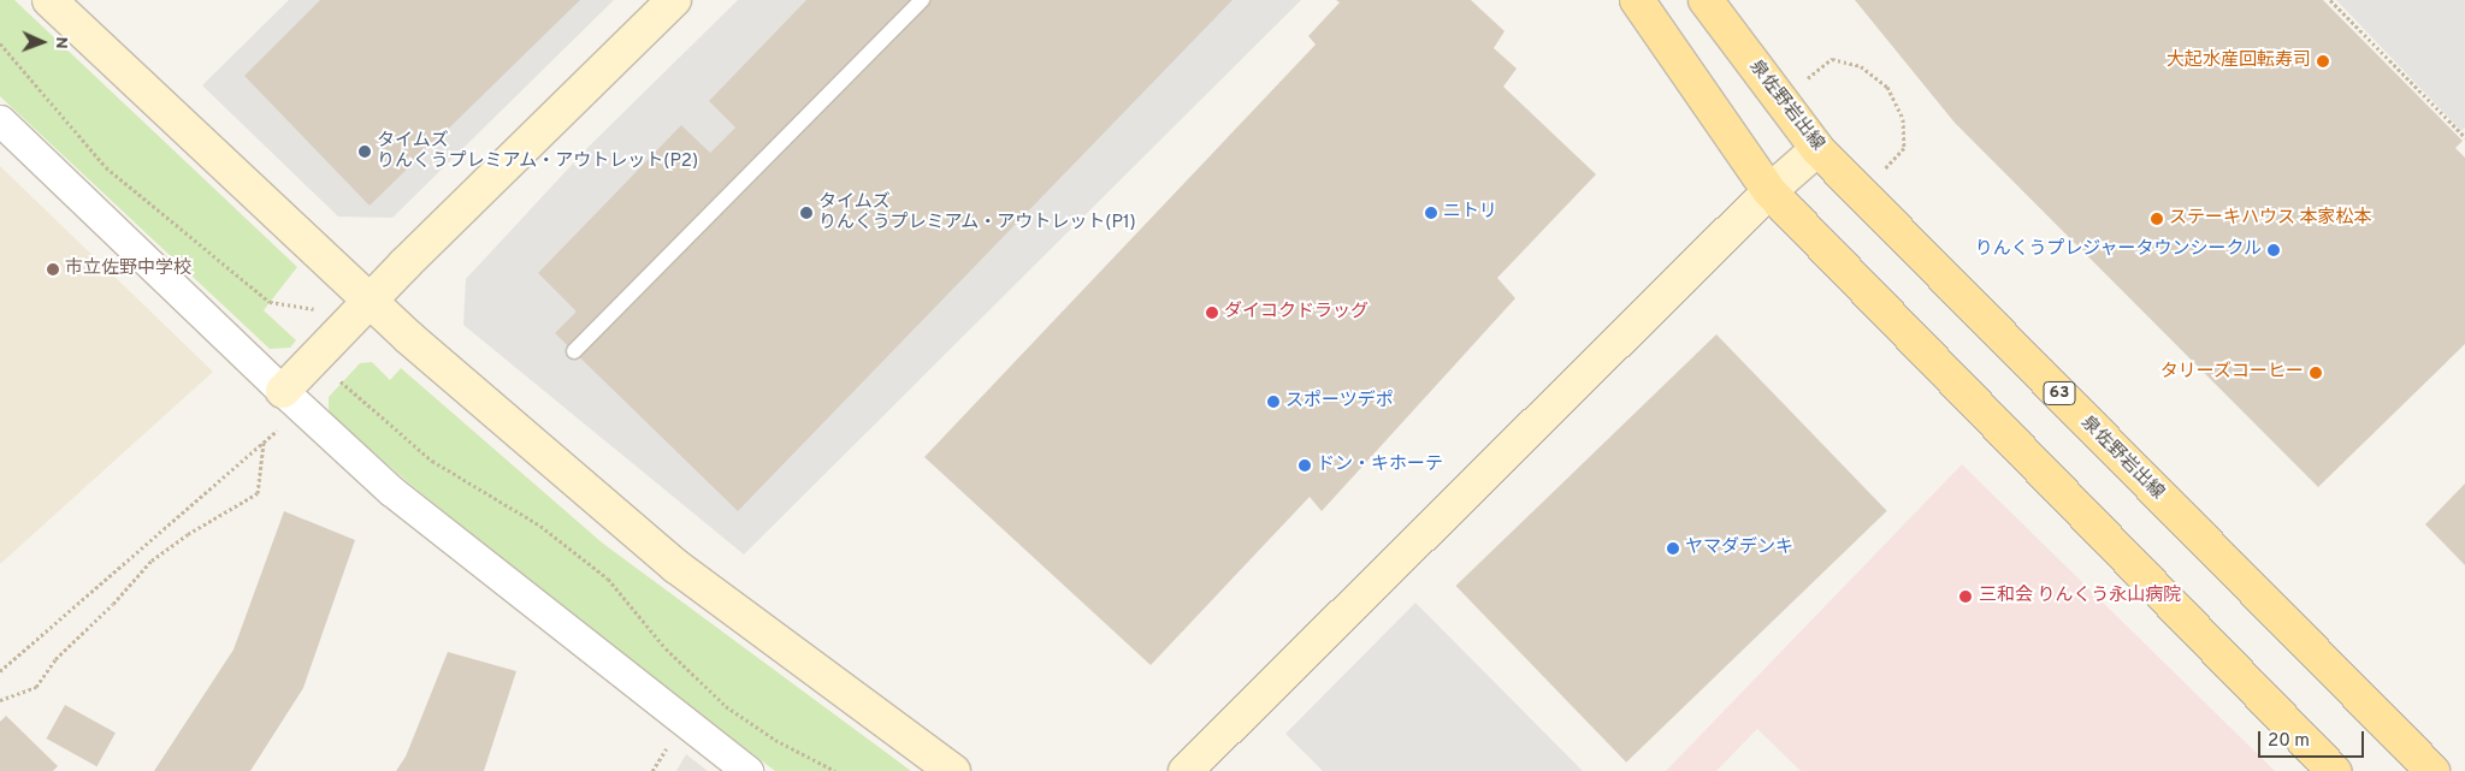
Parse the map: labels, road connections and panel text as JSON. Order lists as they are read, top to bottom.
{
  "streets": {
    "main road": ["泉佐野岩出線", "63"]
  },
  "places": [
    "大起水産回転寿司",
    "タイムズ りんくうプレミアム・アウトレット(P2)",
    "タイムズ りんくうプレミアム・アウトレット(P1)",
    "ニトリ",
    "ステーキハウス 本家松本",
    "りんくうプレジャータウンシークル",
    "市立佐野中学校",
    "ダイコクドラッグ",
    "タリーズコーヒー",
    "スポーツデポ",
    "ドン・キホーテ",
    "ヤマダデンキ",
    "三和会 りんくう永山病院"
  ],
  "scale_bar": "20 m",
  "north": "right"
}
